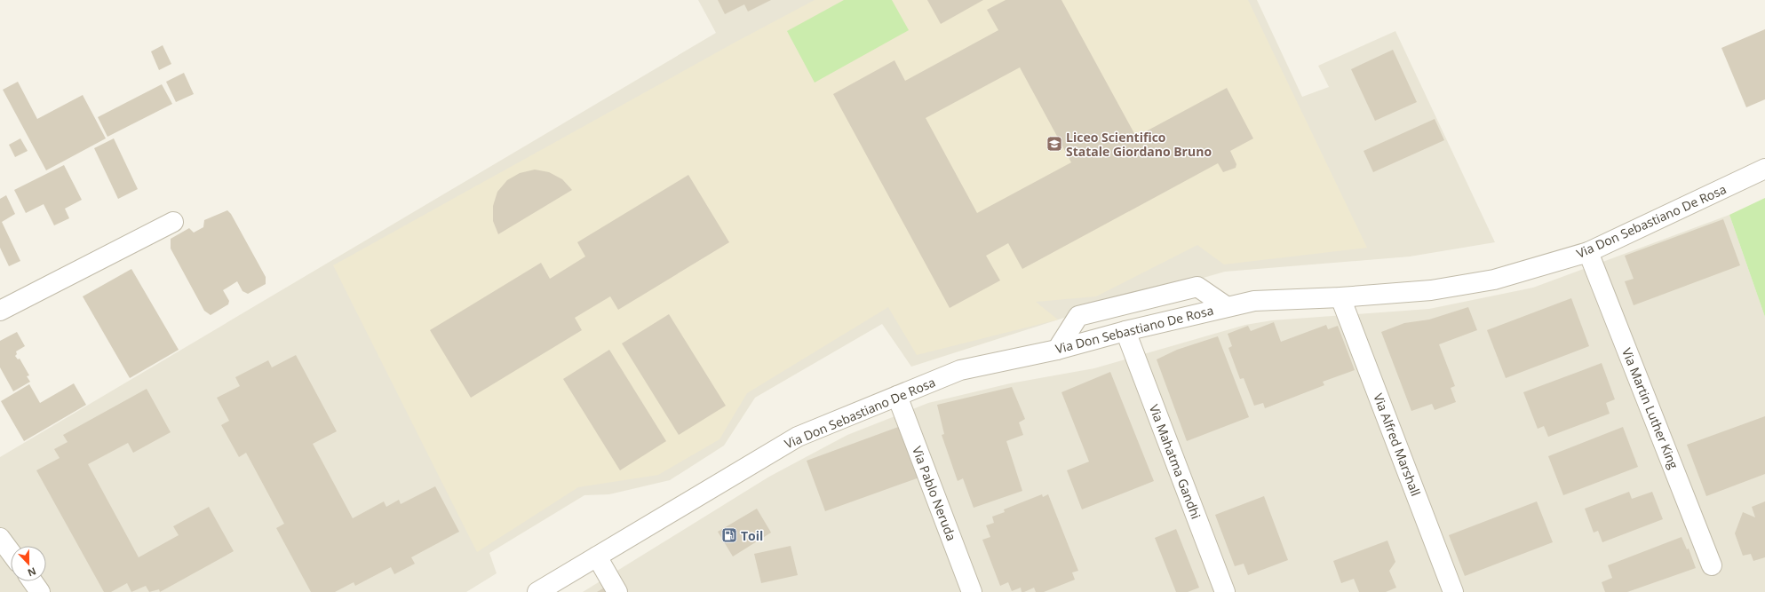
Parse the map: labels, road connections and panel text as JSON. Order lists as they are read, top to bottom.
{
  "streets": {
    "street": [
      "Via Don Sebastiano De Rosa",
      "Via Martin Luther King",
      "Via Alfred Marshall",
      "Via Mahatma Gandhi",
      "Via Pablo Neruda"
    ]
  },
  "crossings": [
    ["Via Don Sebastiano De Rosa", "Via Martin Luther King"],
    ["Via Don Sebastiano De Rosa", "Via Alfred Marshall"],
    ["Via Don Sebastiano De Rosa", "Via Mahatma Gandhi"],
    ["Via Don Sebastiano De Rosa", "Via Pablo Neruda"]
  ],
  "places": {
    "school or university": ["Liceo Scientifico Statale Giordano Bruno"],
    "fuel station": ["Toil"]
  },
  "north": "bottom"
}
